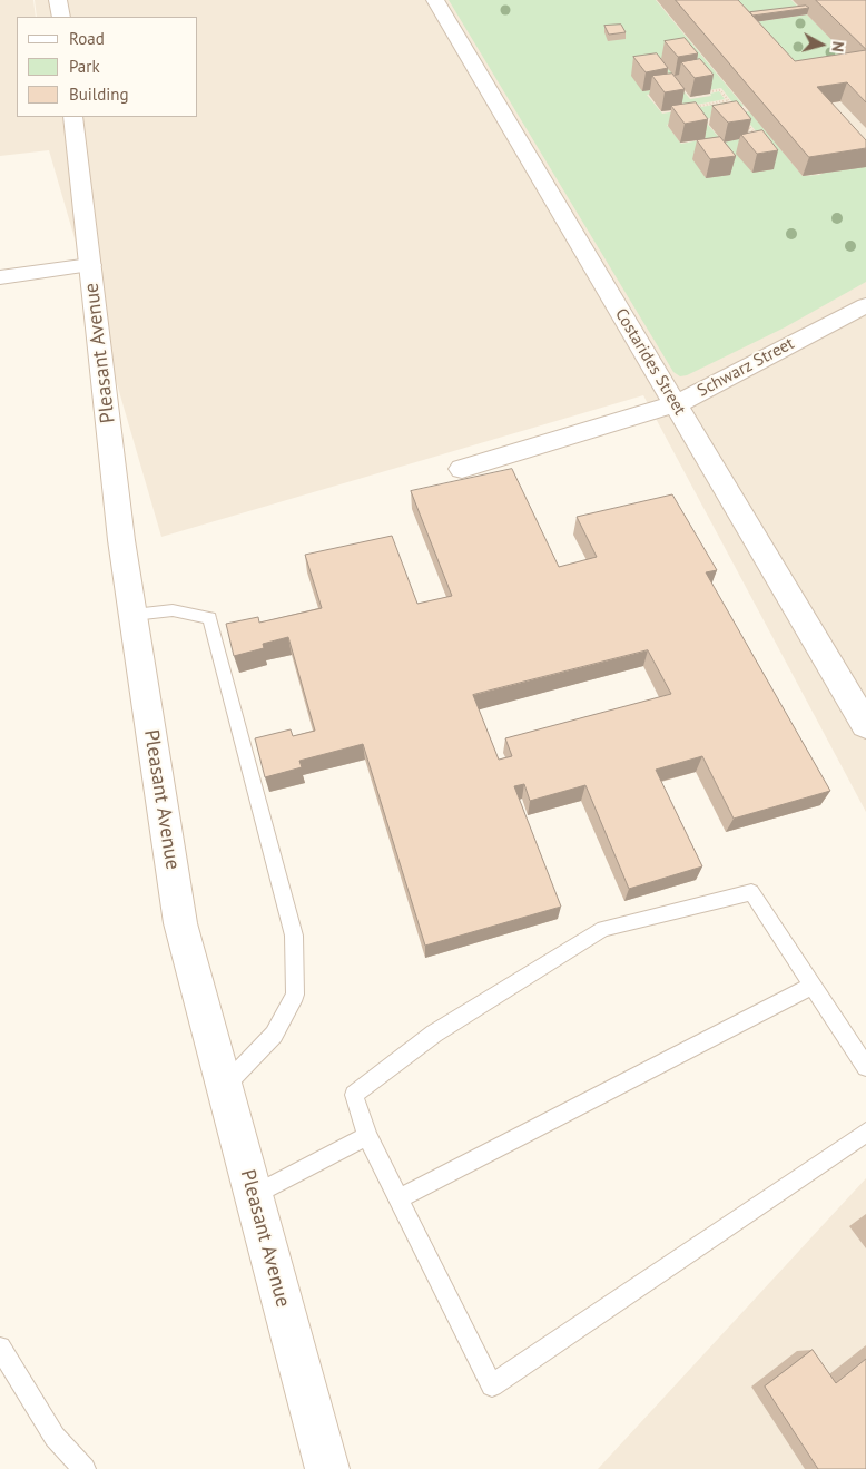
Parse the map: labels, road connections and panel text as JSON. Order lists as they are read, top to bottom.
{
  "streets": {
    "street": ["Pleasant Avenue", "Costarides Street", "Schwarz Street"]
  },
  "crossings": [
    ["Costarides Street", "Schwarz Street"]
  ],
  "legend": ["Road", "Park", "Building"],
  "north": "right"
}
